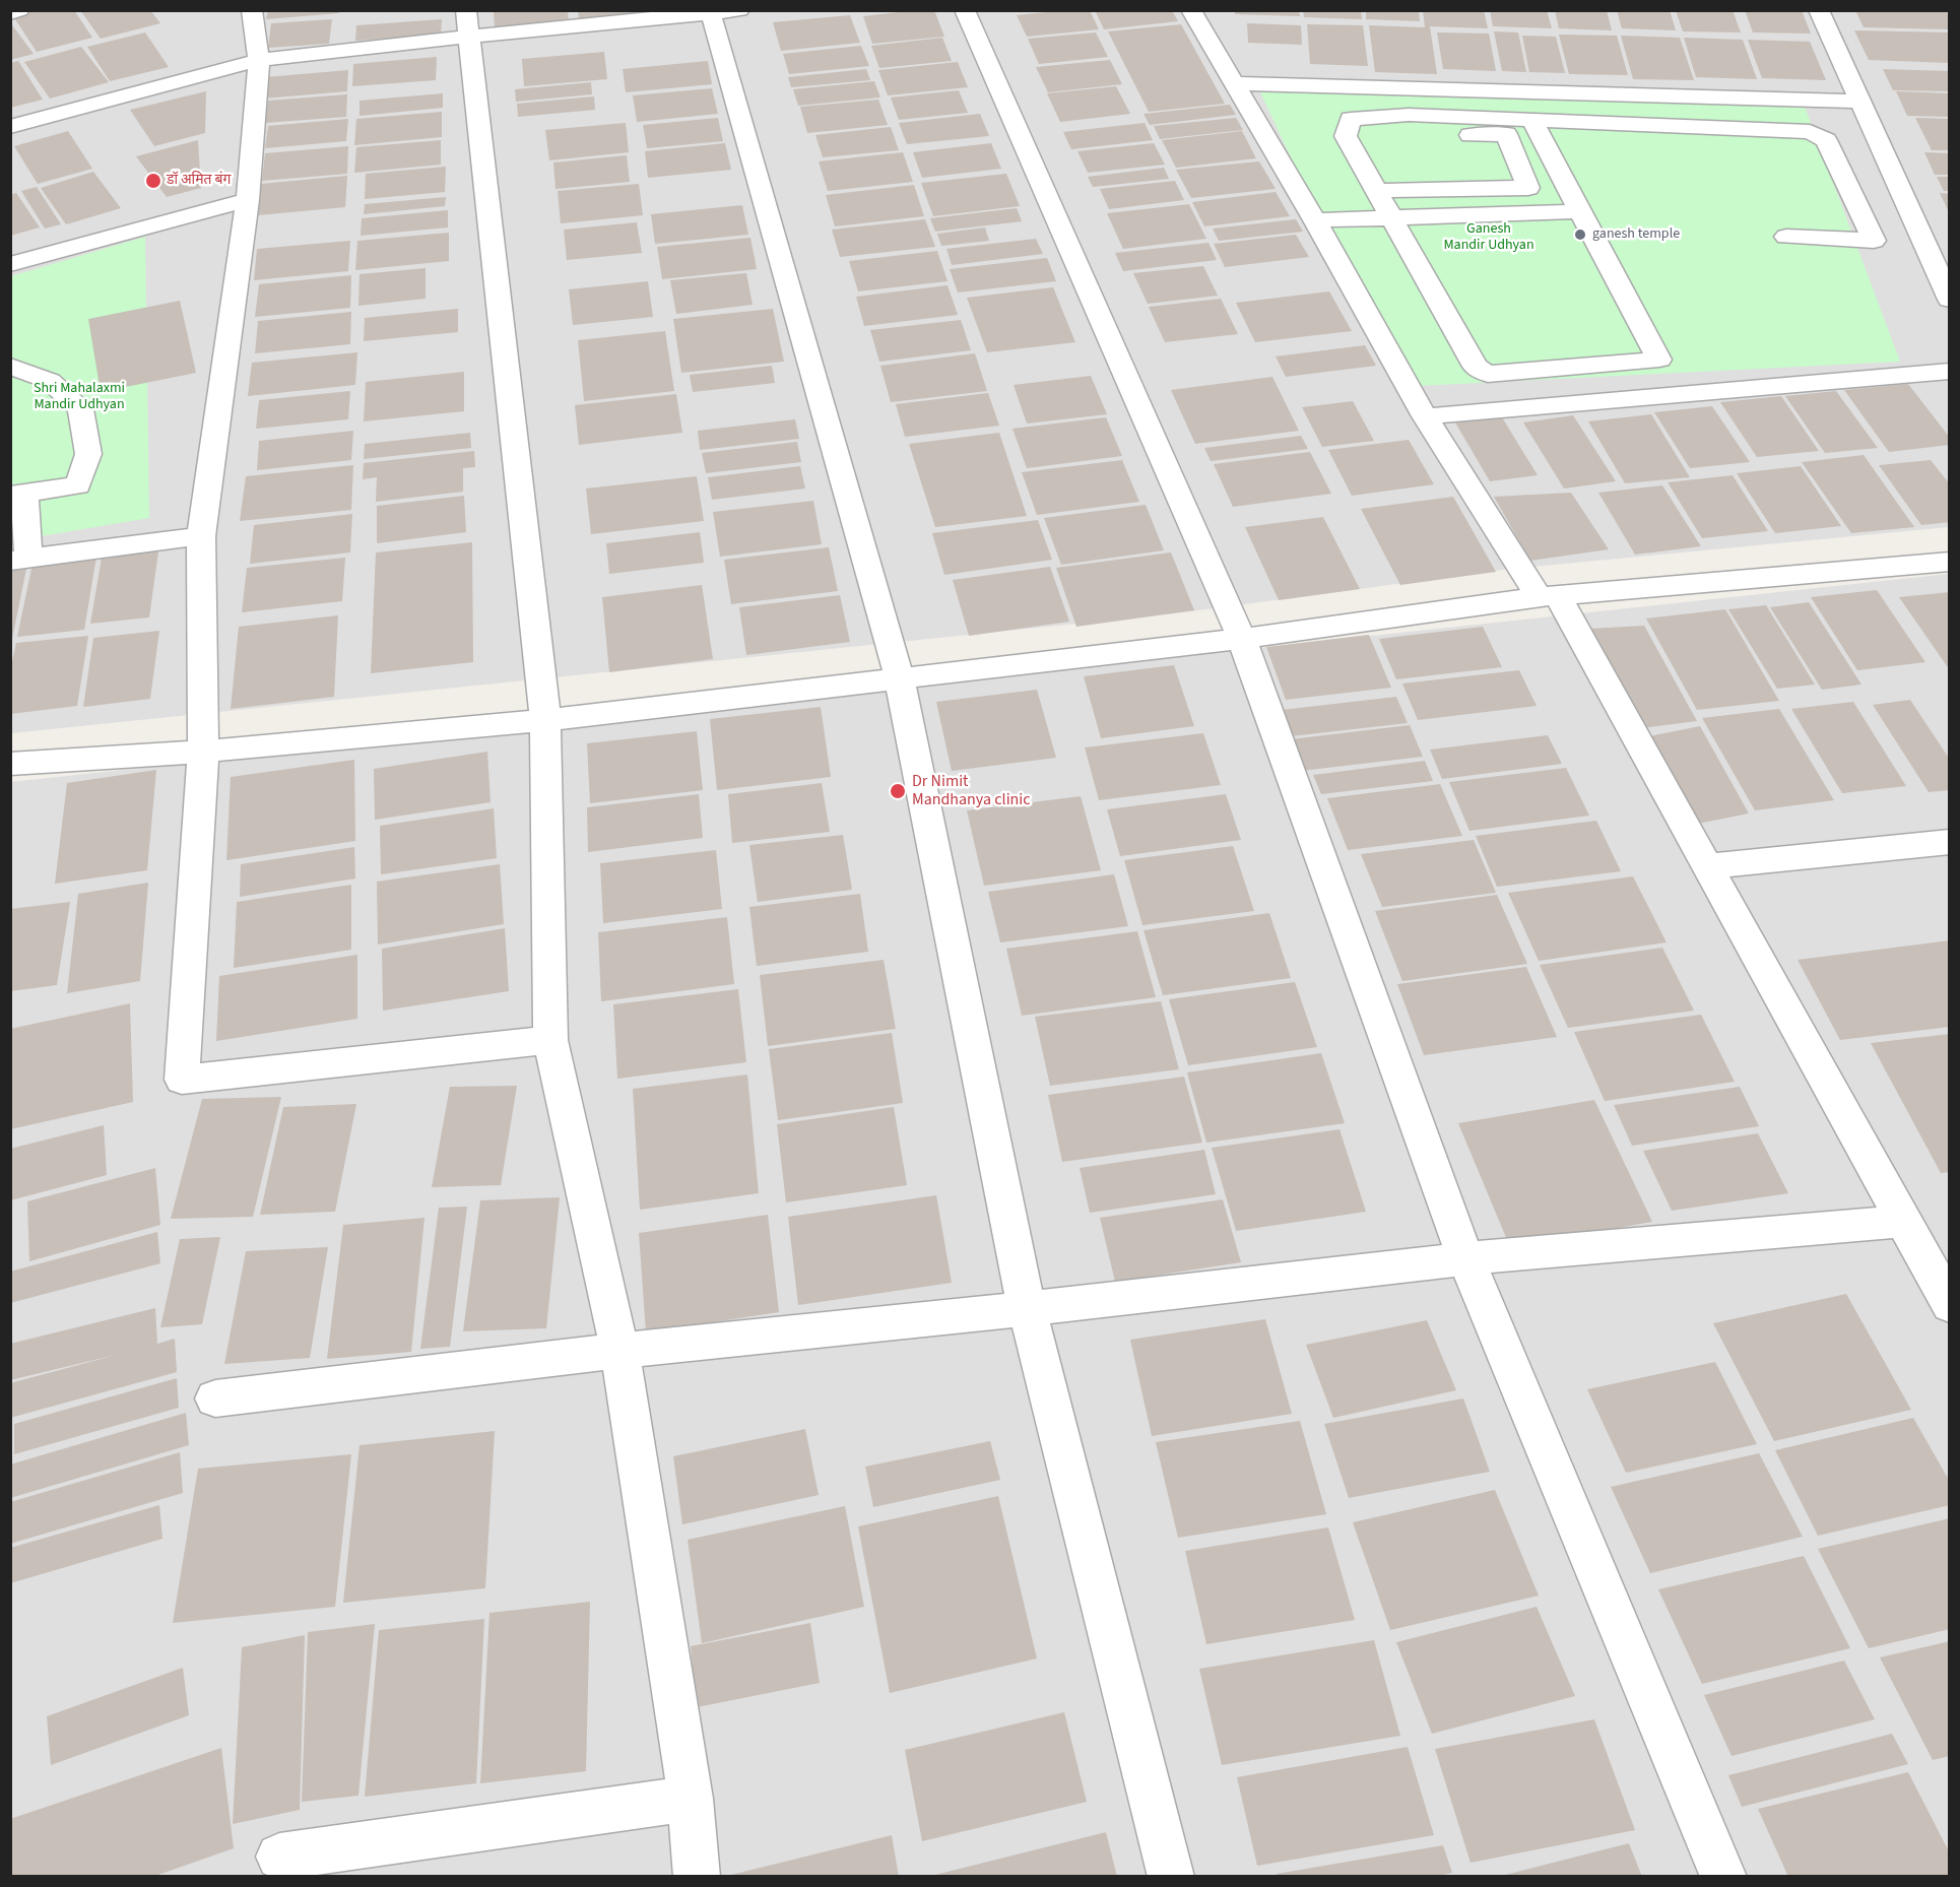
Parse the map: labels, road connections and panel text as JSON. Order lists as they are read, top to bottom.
{
  "parks": ["Ganesh Mandir Udhyan", "Shri Mahalaxmi Mandir Udhyan"],
  "places": ["डॉ अमित बंग", "ganesh temple", "Dr Nimit Mandhanya clinic"]
}
